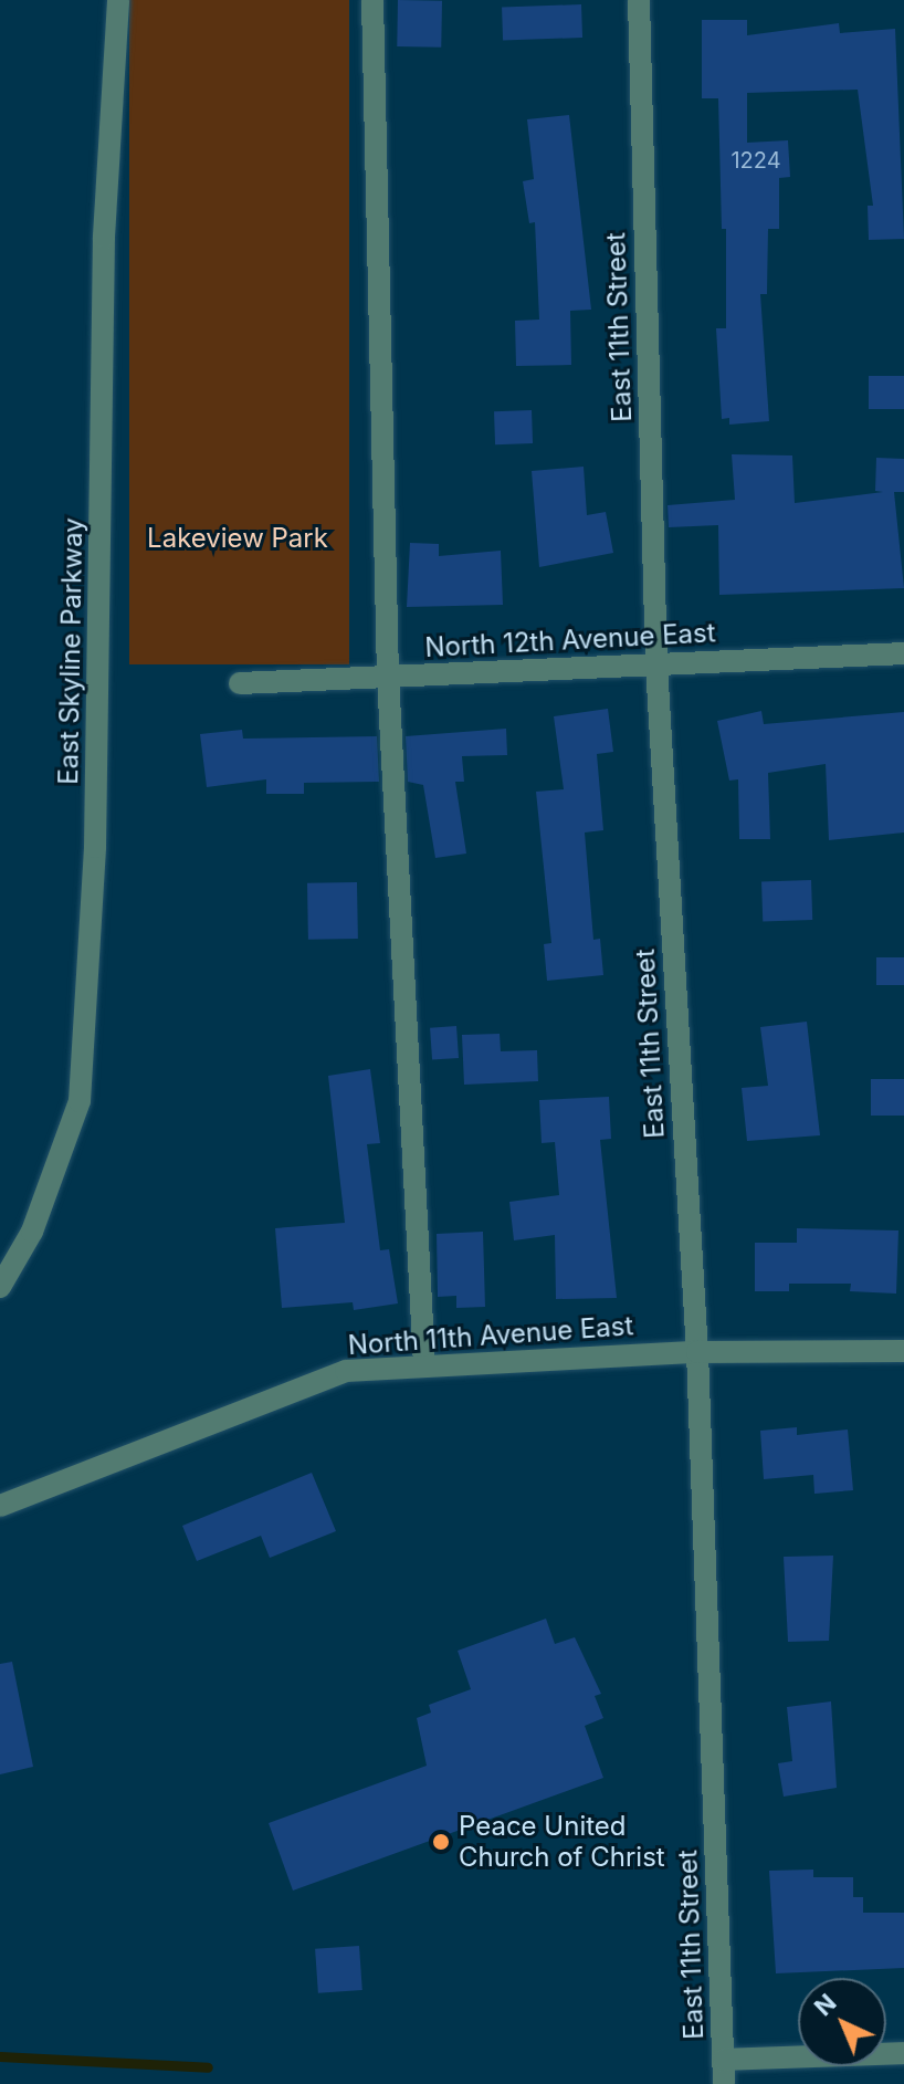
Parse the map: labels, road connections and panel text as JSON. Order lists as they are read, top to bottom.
{
  "streets": {
    "street": [
      "East 11th Street",
      "North 12th Avenue East",
      "East Skyline Parkway",
      "North 11th Avenue East"
    ]
  },
  "crossings": [
    ["East 11th Street", "North 12th Avenue East"],
    ["East 11th Street", "North 11th Avenue East"]
  ],
  "parks": ["Lakeview Park"],
  "places": ["Peace United Church of Christ"],
  "house_numbers": ["1224"],
  "north": "top left"
}
